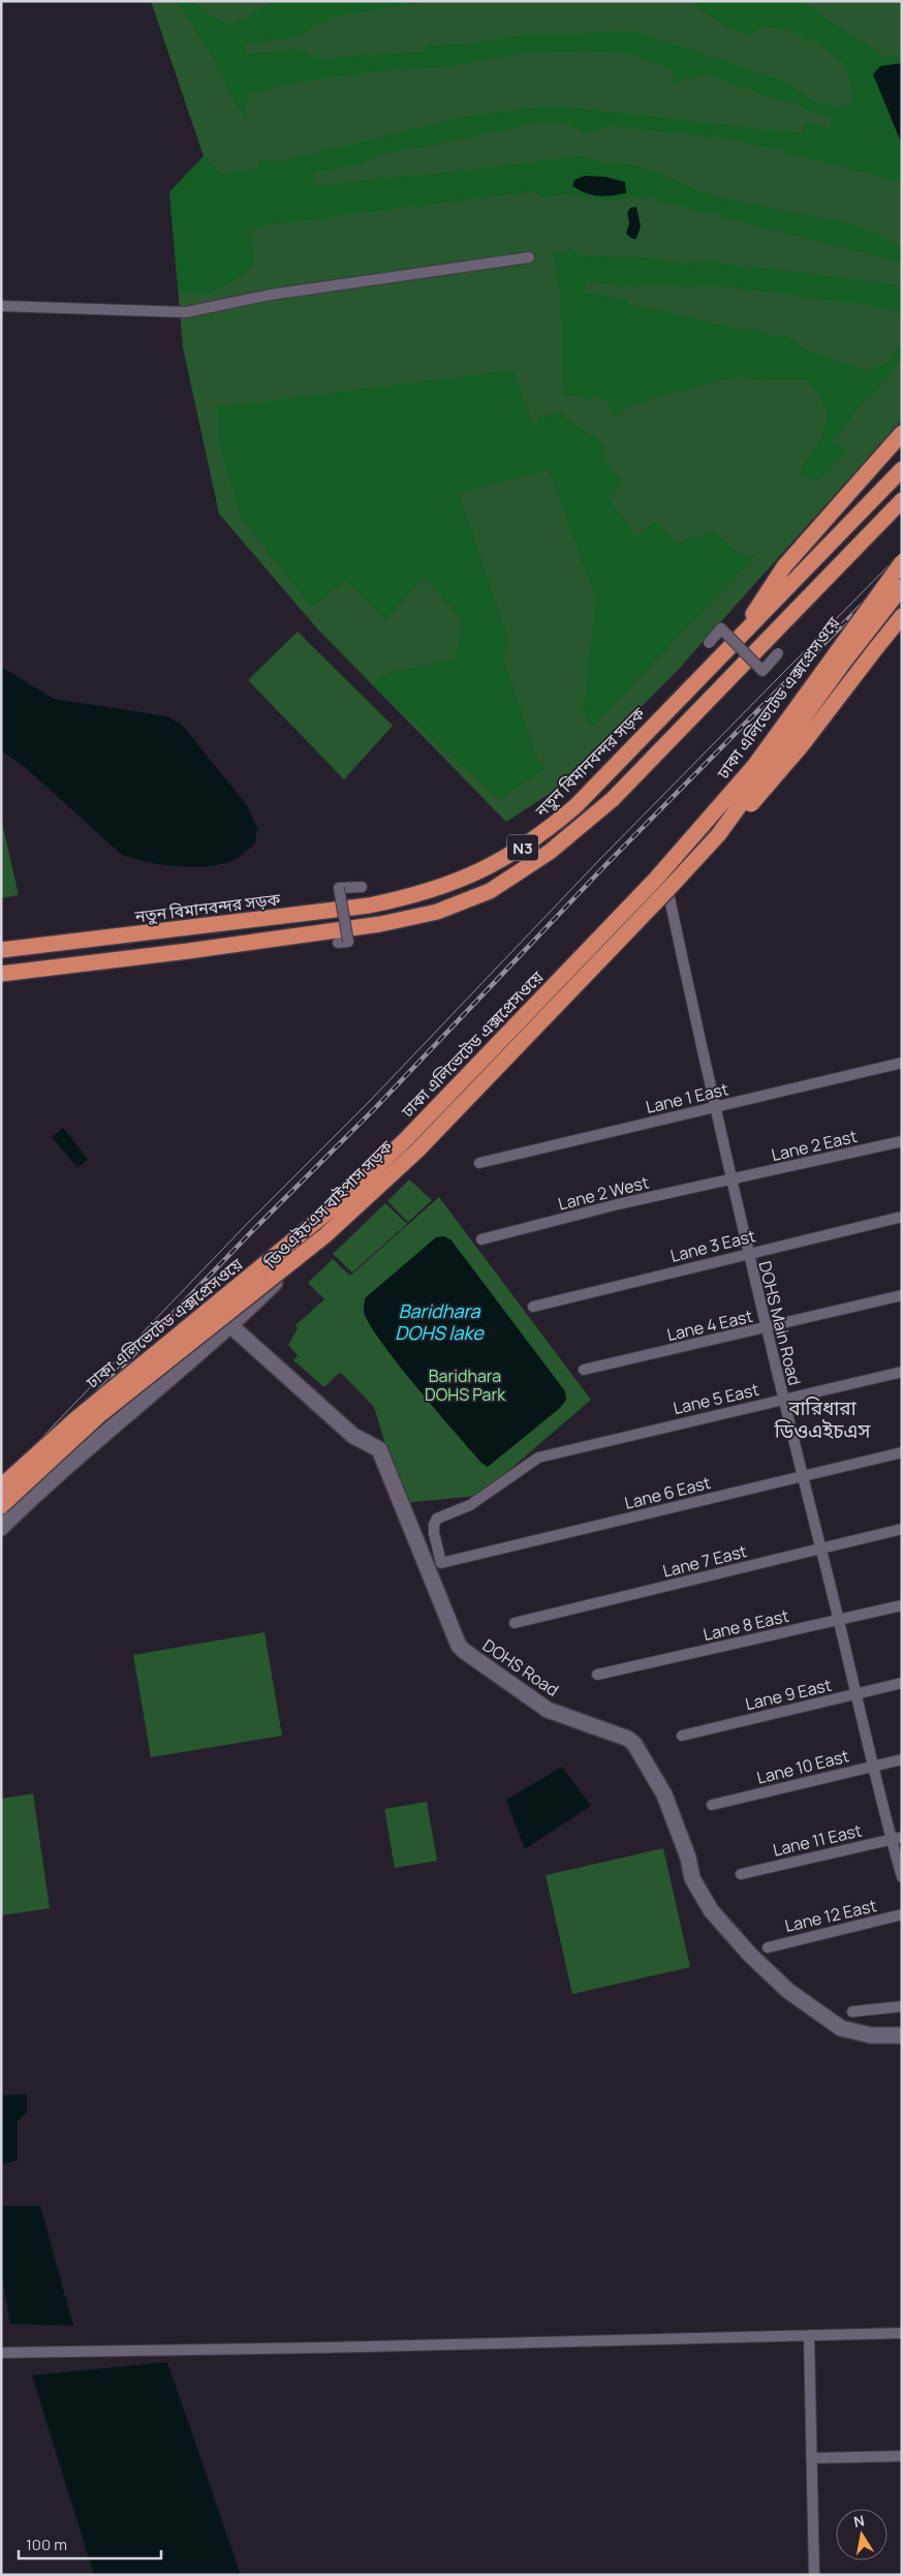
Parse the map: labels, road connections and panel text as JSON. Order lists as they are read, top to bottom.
{
  "streets": {
    "highway": ["ঢাকা এলিভেটেড এক্সপ্রেসওয়ে", "নতুন বিমানবন্দর সড়ক", "N3"],
    "street": [
      "Lane 1 East",
      "Lane 2 East",
      "Lane 2 West",
      "ডিওএইচএস বাইপাস সড়ক",
      "Lane 3 East",
      "DOHS Main Road",
      "Lane 4 East",
      "Lane 5 East",
      "Lane 6 East",
      "Lane 7 East",
      "Lane 8 East",
      "DOHS Road",
      "Lane 9 East",
      "Lane 10 East",
      "Lane 11 East",
      "Lane 12 East"
    ]
  },
  "crossings": [
    ["Lane 1 East", "DOHS Main Road"],
    ["Lane 2 East", "Lane 2 West"],
    ["Lane 2 East", "DOHS Main Road"],
    ["Lane 2 West", "DOHS Main Road"],
    ["ডিওএইচএস বাইপাস সড়ক", "DOHS Main Road"],
    ["ডিওএইচএস বাইপাস সড়ক", "DOHS Road"],
    ["Lane 3 East", "DOHS Main Road"],
    ["DOHS Main Road", "Lane 4 East"],
    ["DOHS Main Road", "Lane 5 East"],
    ["DOHS Main Road", "Lane 6 East"],
    ["DOHS Main Road", "Lane 7 East"],
    ["DOHS Main Road", "Lane 8 East"],
    ["DOHS Main Road", "Lane 9 East"],
    ["DOHS Main Road", "Lane 10 East"],
    ["DOHS Main Road", "Lane 11 East"],
    ["Lane 5 East", "Lane 6 East"]
  ],
  "districts": ["বারিধারা ডিওএইচএস"],
  "water": ["Baridhara DOHS lake"],
  "parks": ["Baridhara DOHS Park"],
  "scale_bar": "100 m",
  "north": "top"
}
